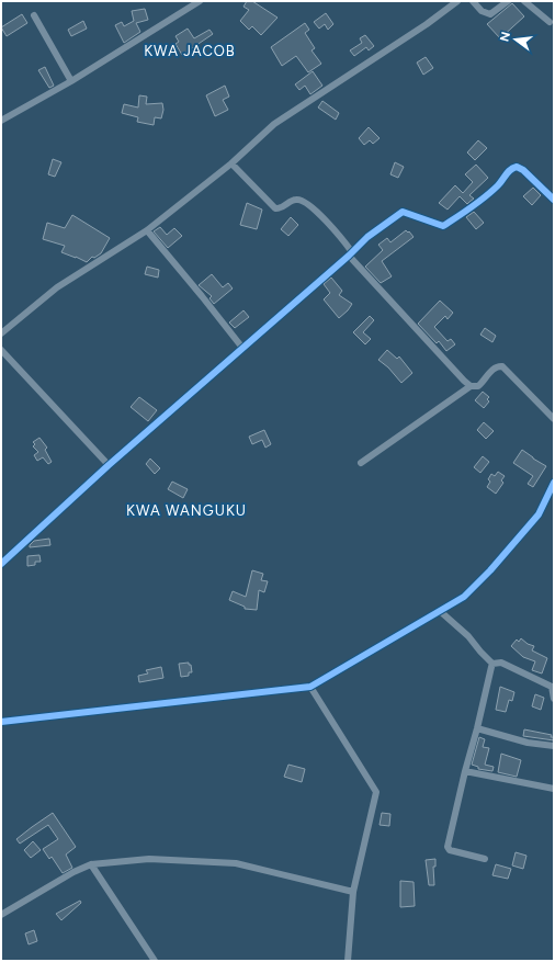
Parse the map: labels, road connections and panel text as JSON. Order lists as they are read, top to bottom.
{
  "districts": ["KWA JACOB", "KWA WANGUKU"],
  "north": "left"
}
